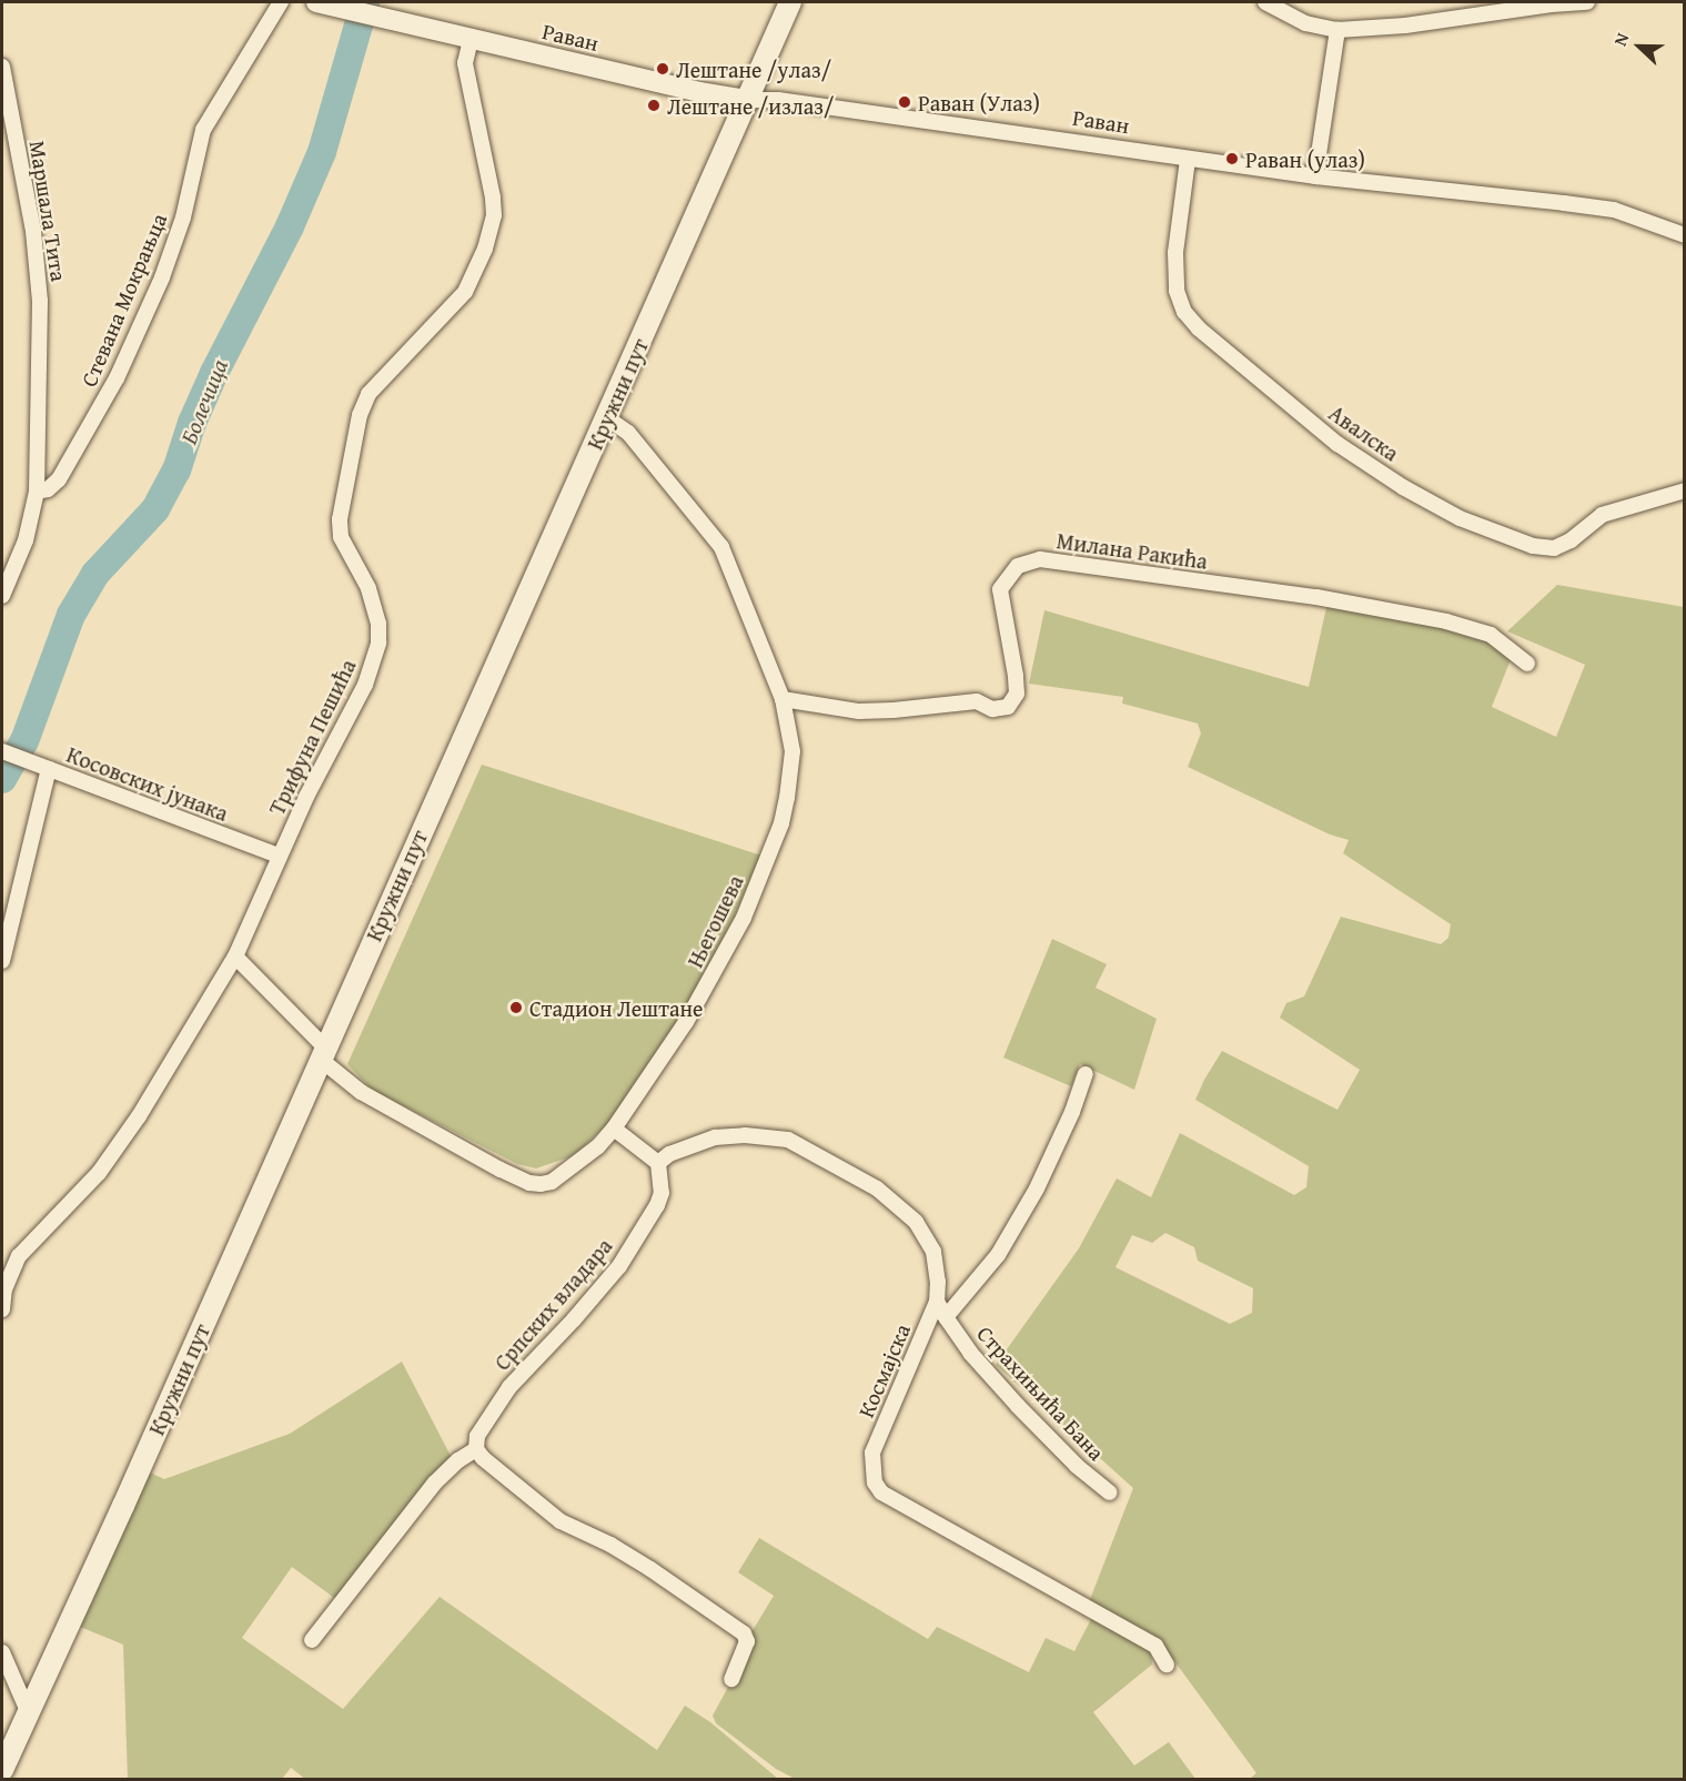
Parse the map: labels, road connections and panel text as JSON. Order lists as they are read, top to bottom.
{
  "streets": {
    "main road": ["Кружни пут"],
    "street": [
      "Раван",
      "Маршала Тита",
      "Стевана Мокрањца",
      "Авалска",
      "Милана Ракића",
      "Трифуна Пешића",
      "Косовских јунака",
      "Његошева",
      "Српских владара",
      "Космајска",
      "Страхињића Бана"
    ]
  },
  "crossings": [
    ["Раван", "Кружни пут"],
    ["Раван", "Авалска"],
    ["Раван", "Трифуна Пешића"],
    ["Маршала Тита", "Стевана Мокрањца"],
    ["Кружни пут", "Његошева"],
    ["Милана Ракића", "Његошева"],
    ["Трифуна Пешића", "Косовских јунака"],
    ["Трифуна Пешића", "Његошева"],
    ["Српских владара", "Космајска"],
    ["Космајска", "Страхињића Бана"]
  ],
  "water": ["Болечица"],
  "places": [
    "Лештане /улаз/",
    "Раван (Улаз)",
    "Лештане /излаз/",
    "Раван (улаз)",
    "Стадион Лештане"
  ],
  "north": "left"
}
